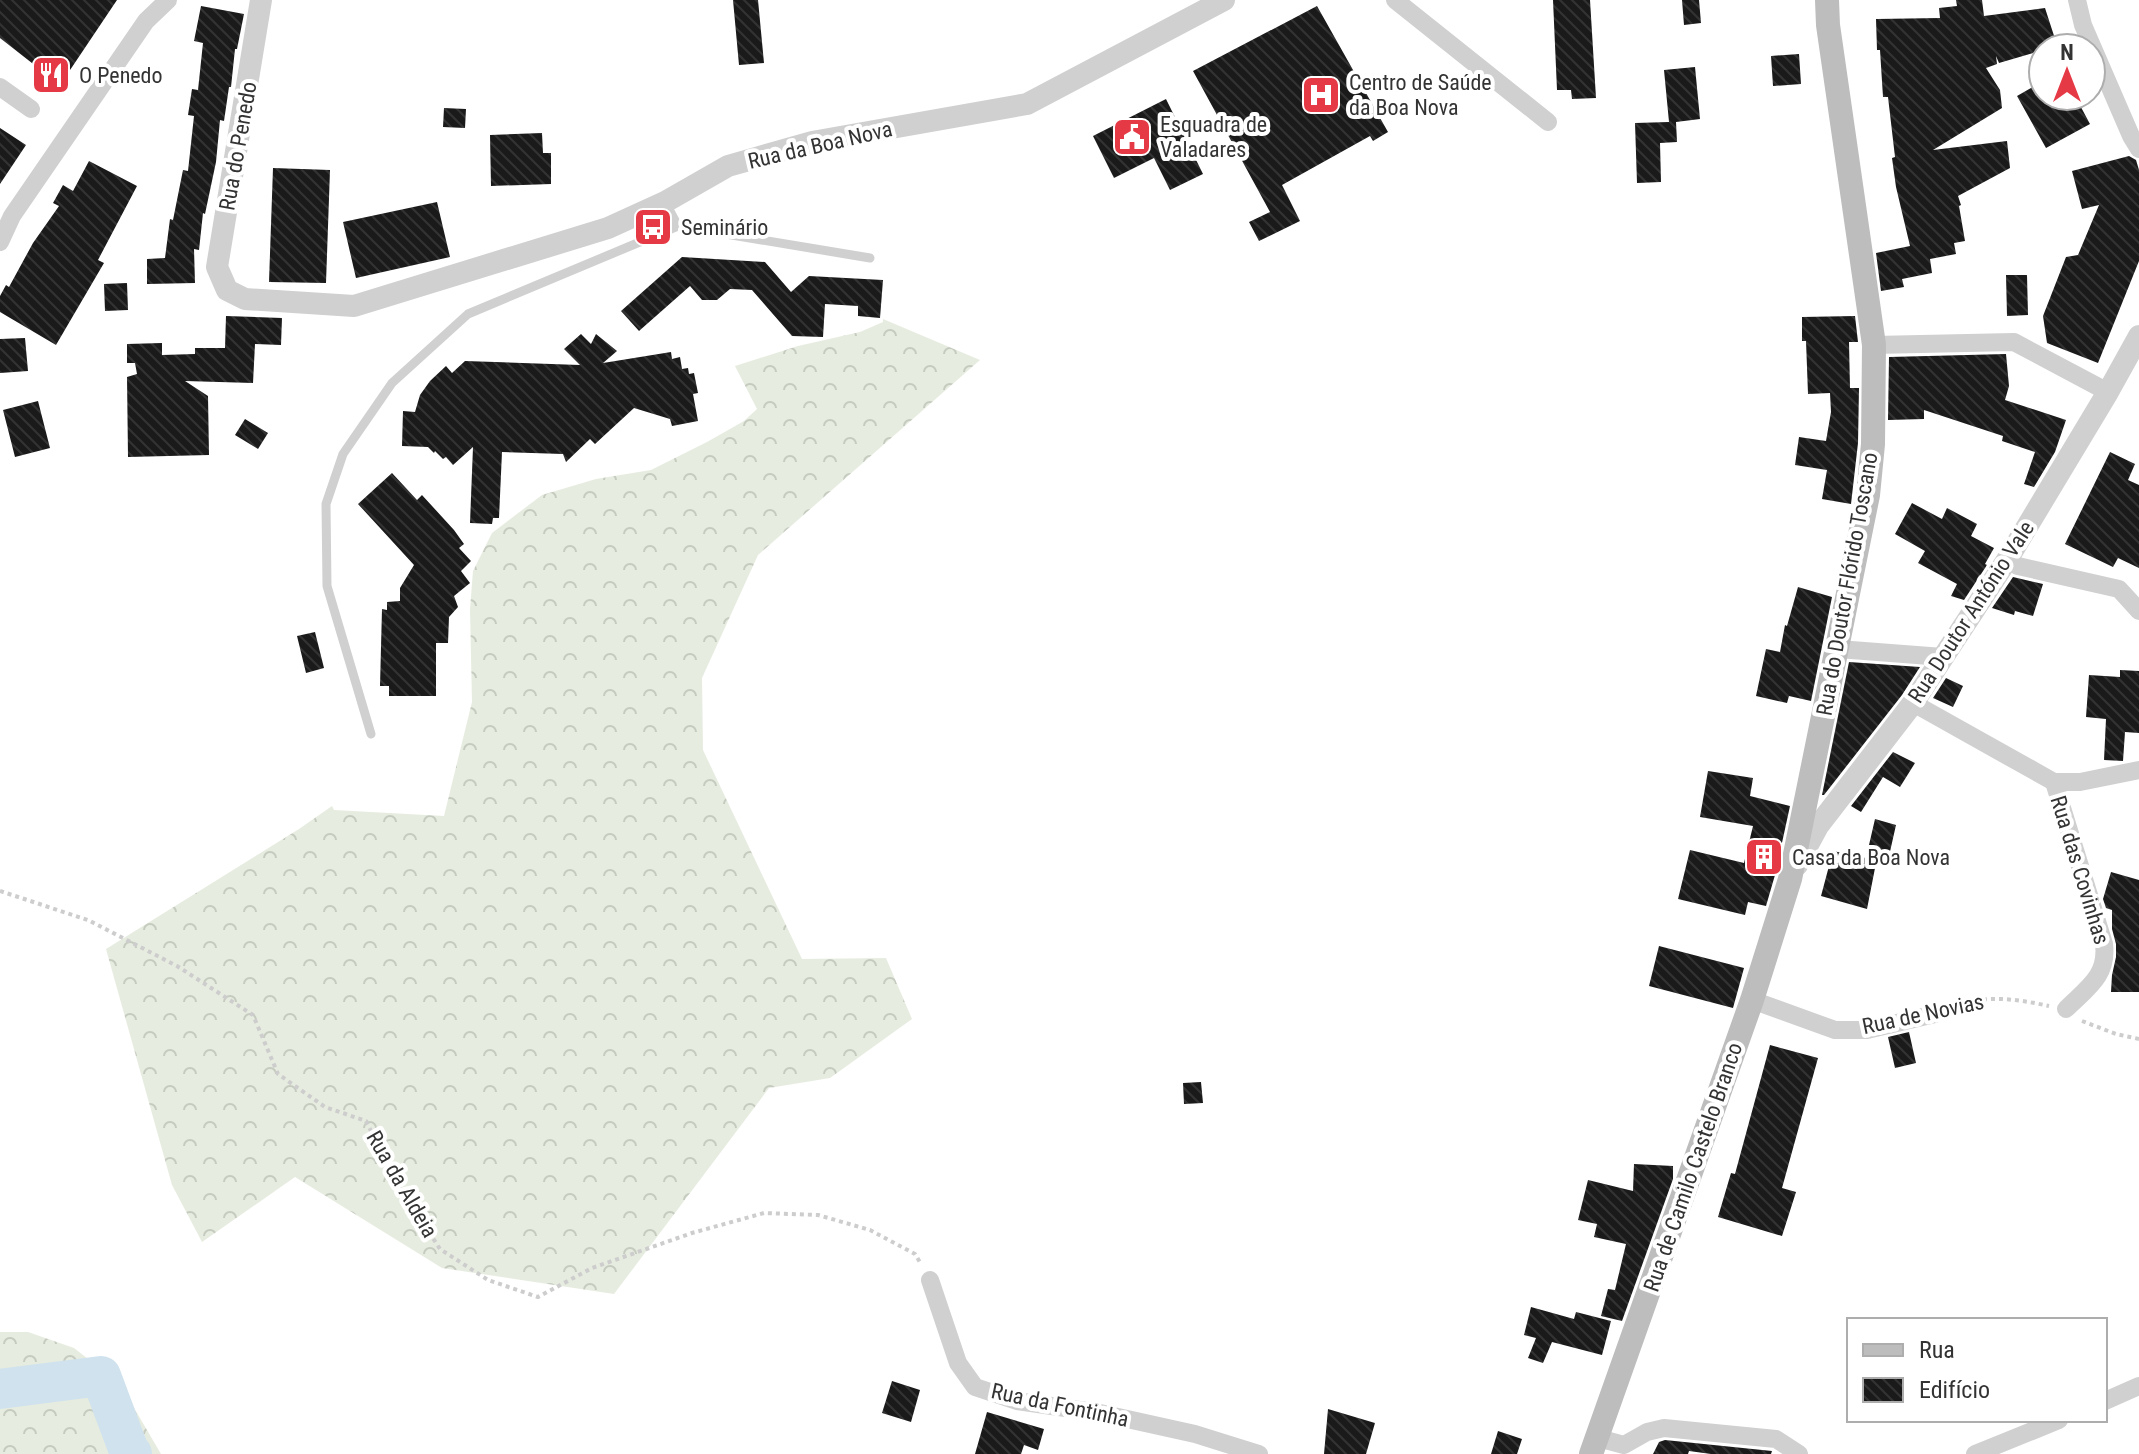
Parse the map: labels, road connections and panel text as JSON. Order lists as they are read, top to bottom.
{
  "streets": {
    "main road": ["Rua do Doutor Flórido Toscano", "Rua de Camilo Castelo Branco"],
    "street": [
      "Rua da Boa Nova",
      "Rua do Penedo",
      "Rua Doutor António Vale",
      "Rua das Covinhas",
      "Rua de Novias",
      "Rua da Fontinha"
    ],
    "path": ["Rua da Aldeia"]
  },
  "crossings": [
    ["Rua da Boa Nova", "Rua do Penedo"],
    ["Rua do Doutor Flórido Toscano", "Rua Doutor António Vale"],
    ["Rua do Doutor Flórido Toscano", "Rua de Camilo Castelo Branco"],
    ["Rua Doutor António Vale", "Rua das Covinhas"],
    ["Rua Doutor António Vale", "Rua de Camilo Castelo Branco"],
    ["Rua das Covinhas", "Rua de Novias"],
    ["Rua de Novias", "Rua de Camilo Castelo Branco"],
    ["Rua da Aldeia", "Rua da Fontinha"]
  ],
  "places": {
    "restaurant": ["O Penedo"],
    "hospital": ["Centro de Saúde da Boa Nova"],
    "public building": ["Esquadra de Valadares"],
    "bus stop": ["Seminário"],
    "building": ["Casa da Boa Nova"]
  },
  "legend": ["Rua", "Edifício"],
  "north": "top"
}
